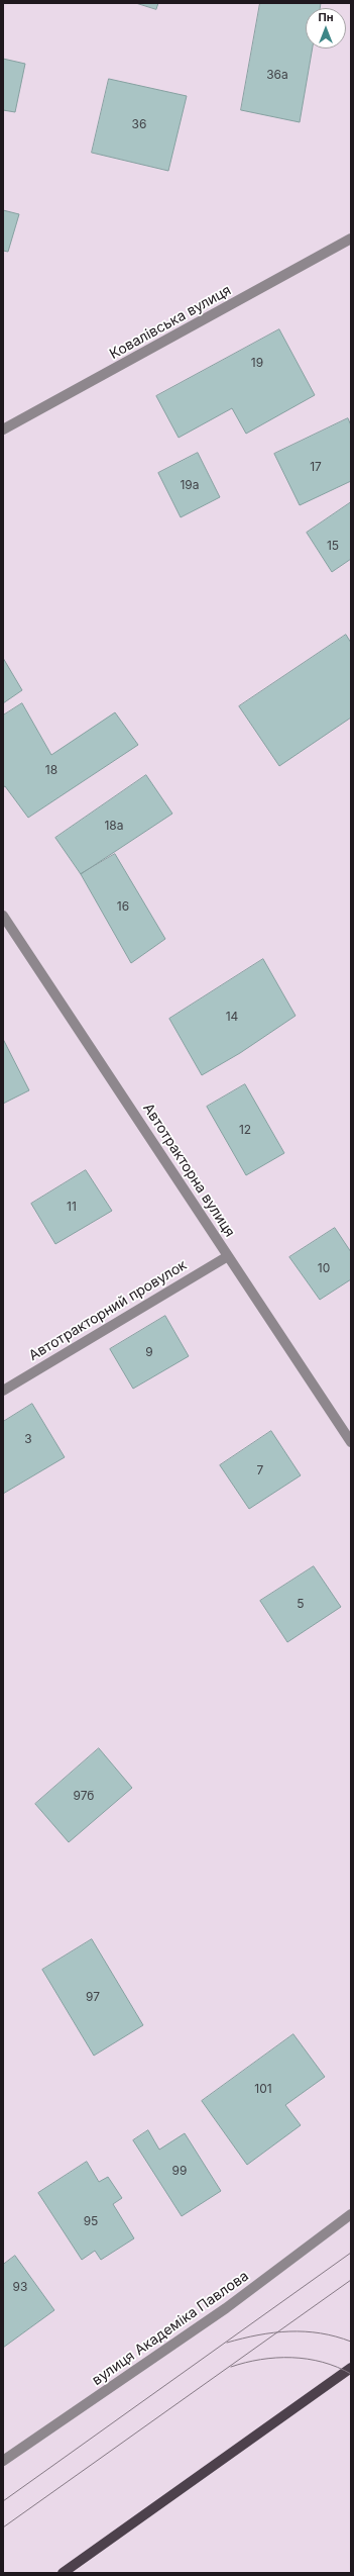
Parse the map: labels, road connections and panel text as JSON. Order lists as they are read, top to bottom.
{
  "streets": {
    "street": [
      "Ковалівська вулиця",
      "Автотракторна вулиця",
      "Автотракторний провулок",
      "вулиця Академіка Павлова"
    ]
  },
  "crossings": [
    ["Автотракторна вулиця", "Автотракторний провулок"]
  ],
  "house_numbers": [
    "36а",
    "36",
    "19",
    "17",
    "19а",
    "15",
    "18",
    "18а",
    "16",
    "14",
    "12",
    "11",
    "10",
    "9",
    "3",
    "7",
    "5",
    "97б",
    "97",
    "101",
    "99",
    "95",
    "93"
  ],
  "north": "top"
}
